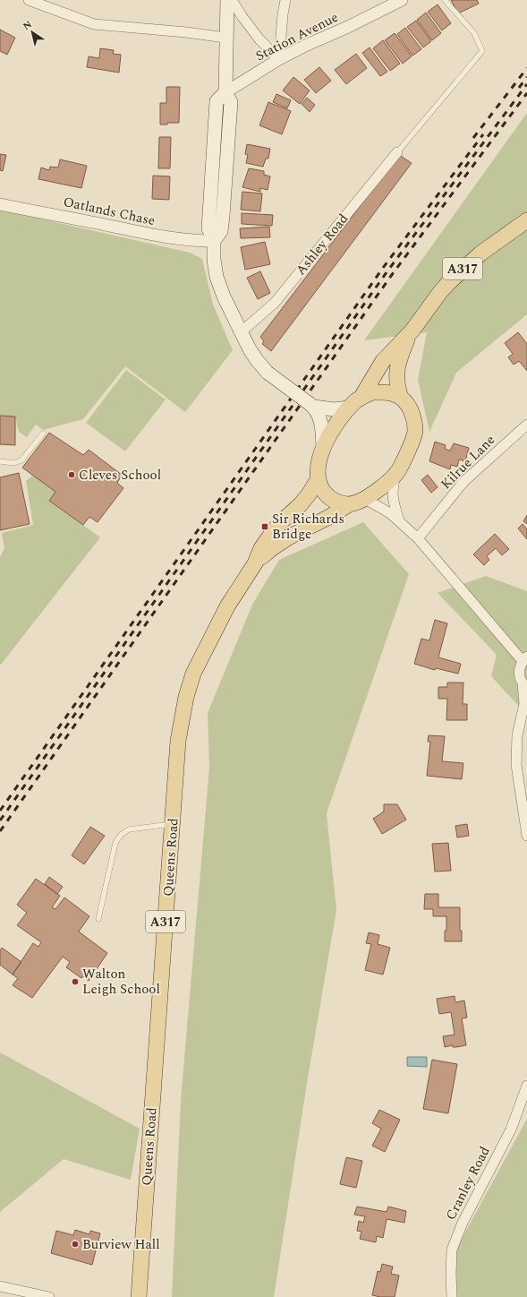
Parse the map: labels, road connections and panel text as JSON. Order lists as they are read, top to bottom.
{
  "streets": {
    "main road": ["A317", "Queens Road"],
    "street": [
      "Station Avenue",
      "Oatlands Chase",
      "Ashley Road",
      "Kilrue Lane",
      "Cranley Road"
    ]
  },
  "crossings": [
    ["A317", "Queens Road"]
  ],
  "places": {
    "other": ["Cleves School", "Walton Leigh School", "Burview Hall"],
    "transit": ["Sir Richards Bridge"]
  },
  "north": "top left"
}
